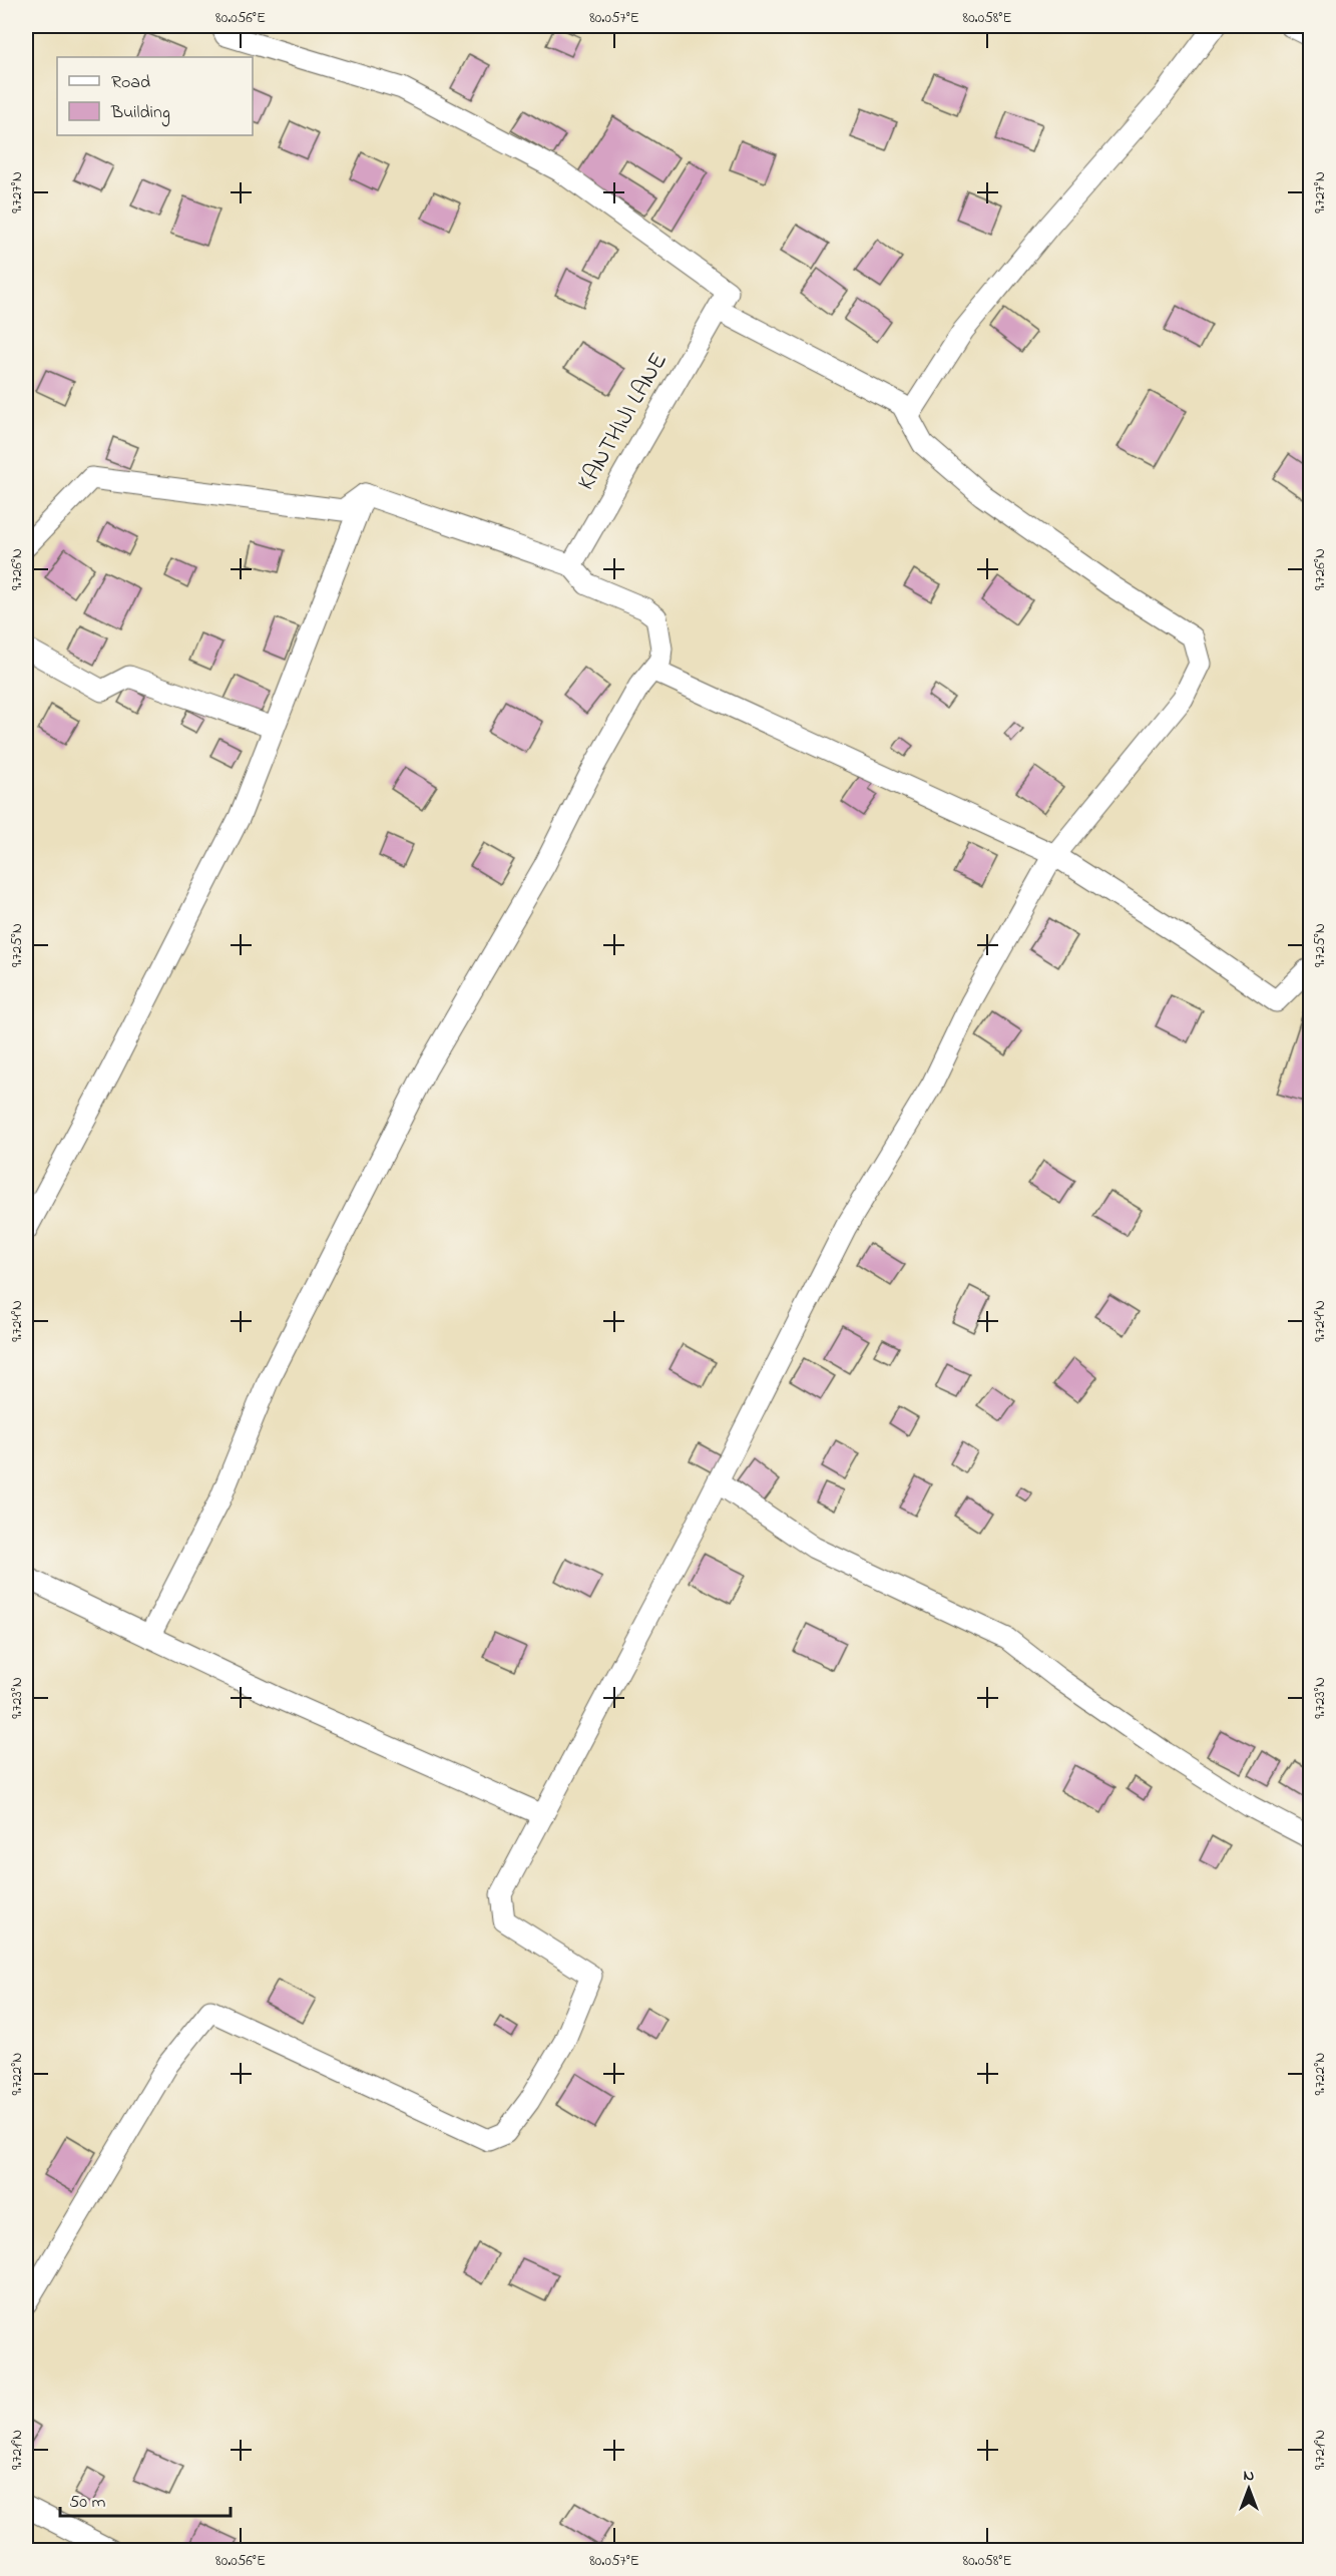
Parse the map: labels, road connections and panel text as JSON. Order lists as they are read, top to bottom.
{
  "streets": {
    "street": ["KANTHIJI LANE"]
  },
  "legend": ["Road", "Building"],
  "scale_bar": "50 m",
  "north": "top",
  "coordinates": [
    "80.056°E",
    "80.057°E",
    "80.058°E",
    "9.727°N",
    "9.726°N",
    "9.725°N",
    "9.724°N",
    "9.723°N",
    "9.722°N",
    "9.721°N"
  ]
}
